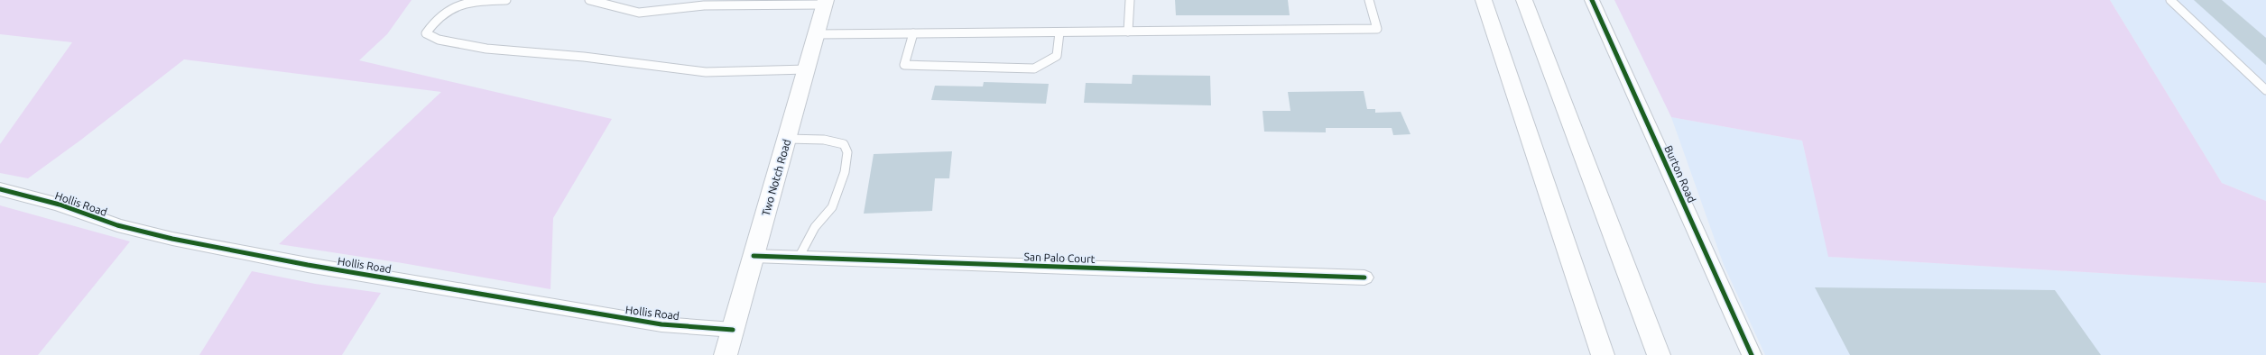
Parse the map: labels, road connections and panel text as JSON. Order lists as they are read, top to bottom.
{
  "streets": {
    "main road": ["Two Notch Road"],
    "street": ["Burton Road", "Hollis Road", "San Palo Court"]
  },
  "crossings": [
    ["Two Notch Road", "Hollis Road"],
    ["Two Notch Road", "San Palo Court"]
  ]
}
